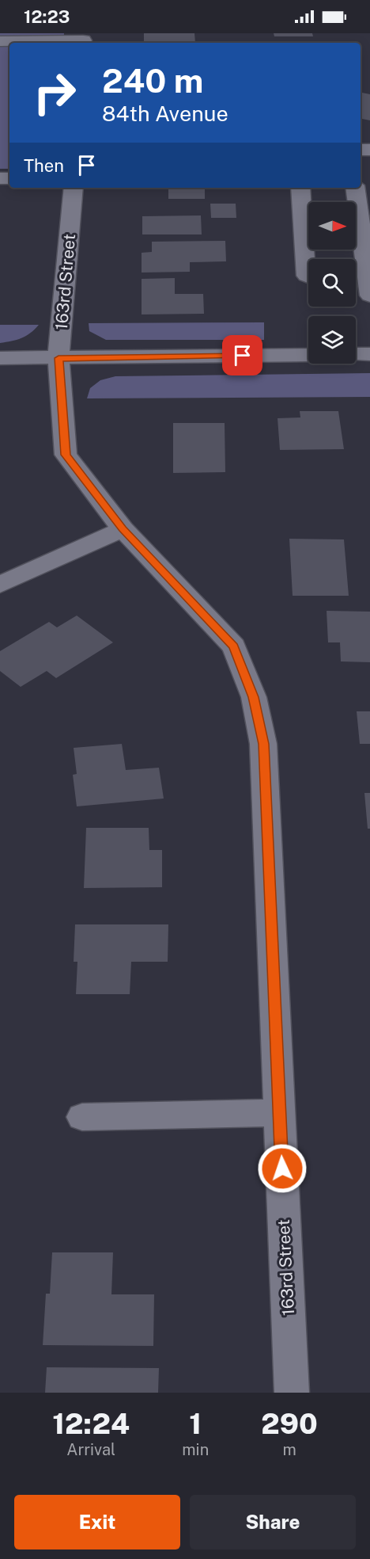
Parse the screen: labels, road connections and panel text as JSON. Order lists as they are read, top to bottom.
{
  "streets": {
    "street": ["163rd Street"]
  },
  "north": "right",
  "page": {
    "status": "12:23",
    "turn": ["240 m", "84th Avenue"],
    "then": "Then",
    "eta": [
      "12:24",
      "Arrival",
      "1",
      "min",
      "290",
      "m"
    ],
    "buttons": ["Exit", "Share"]
  }
}
